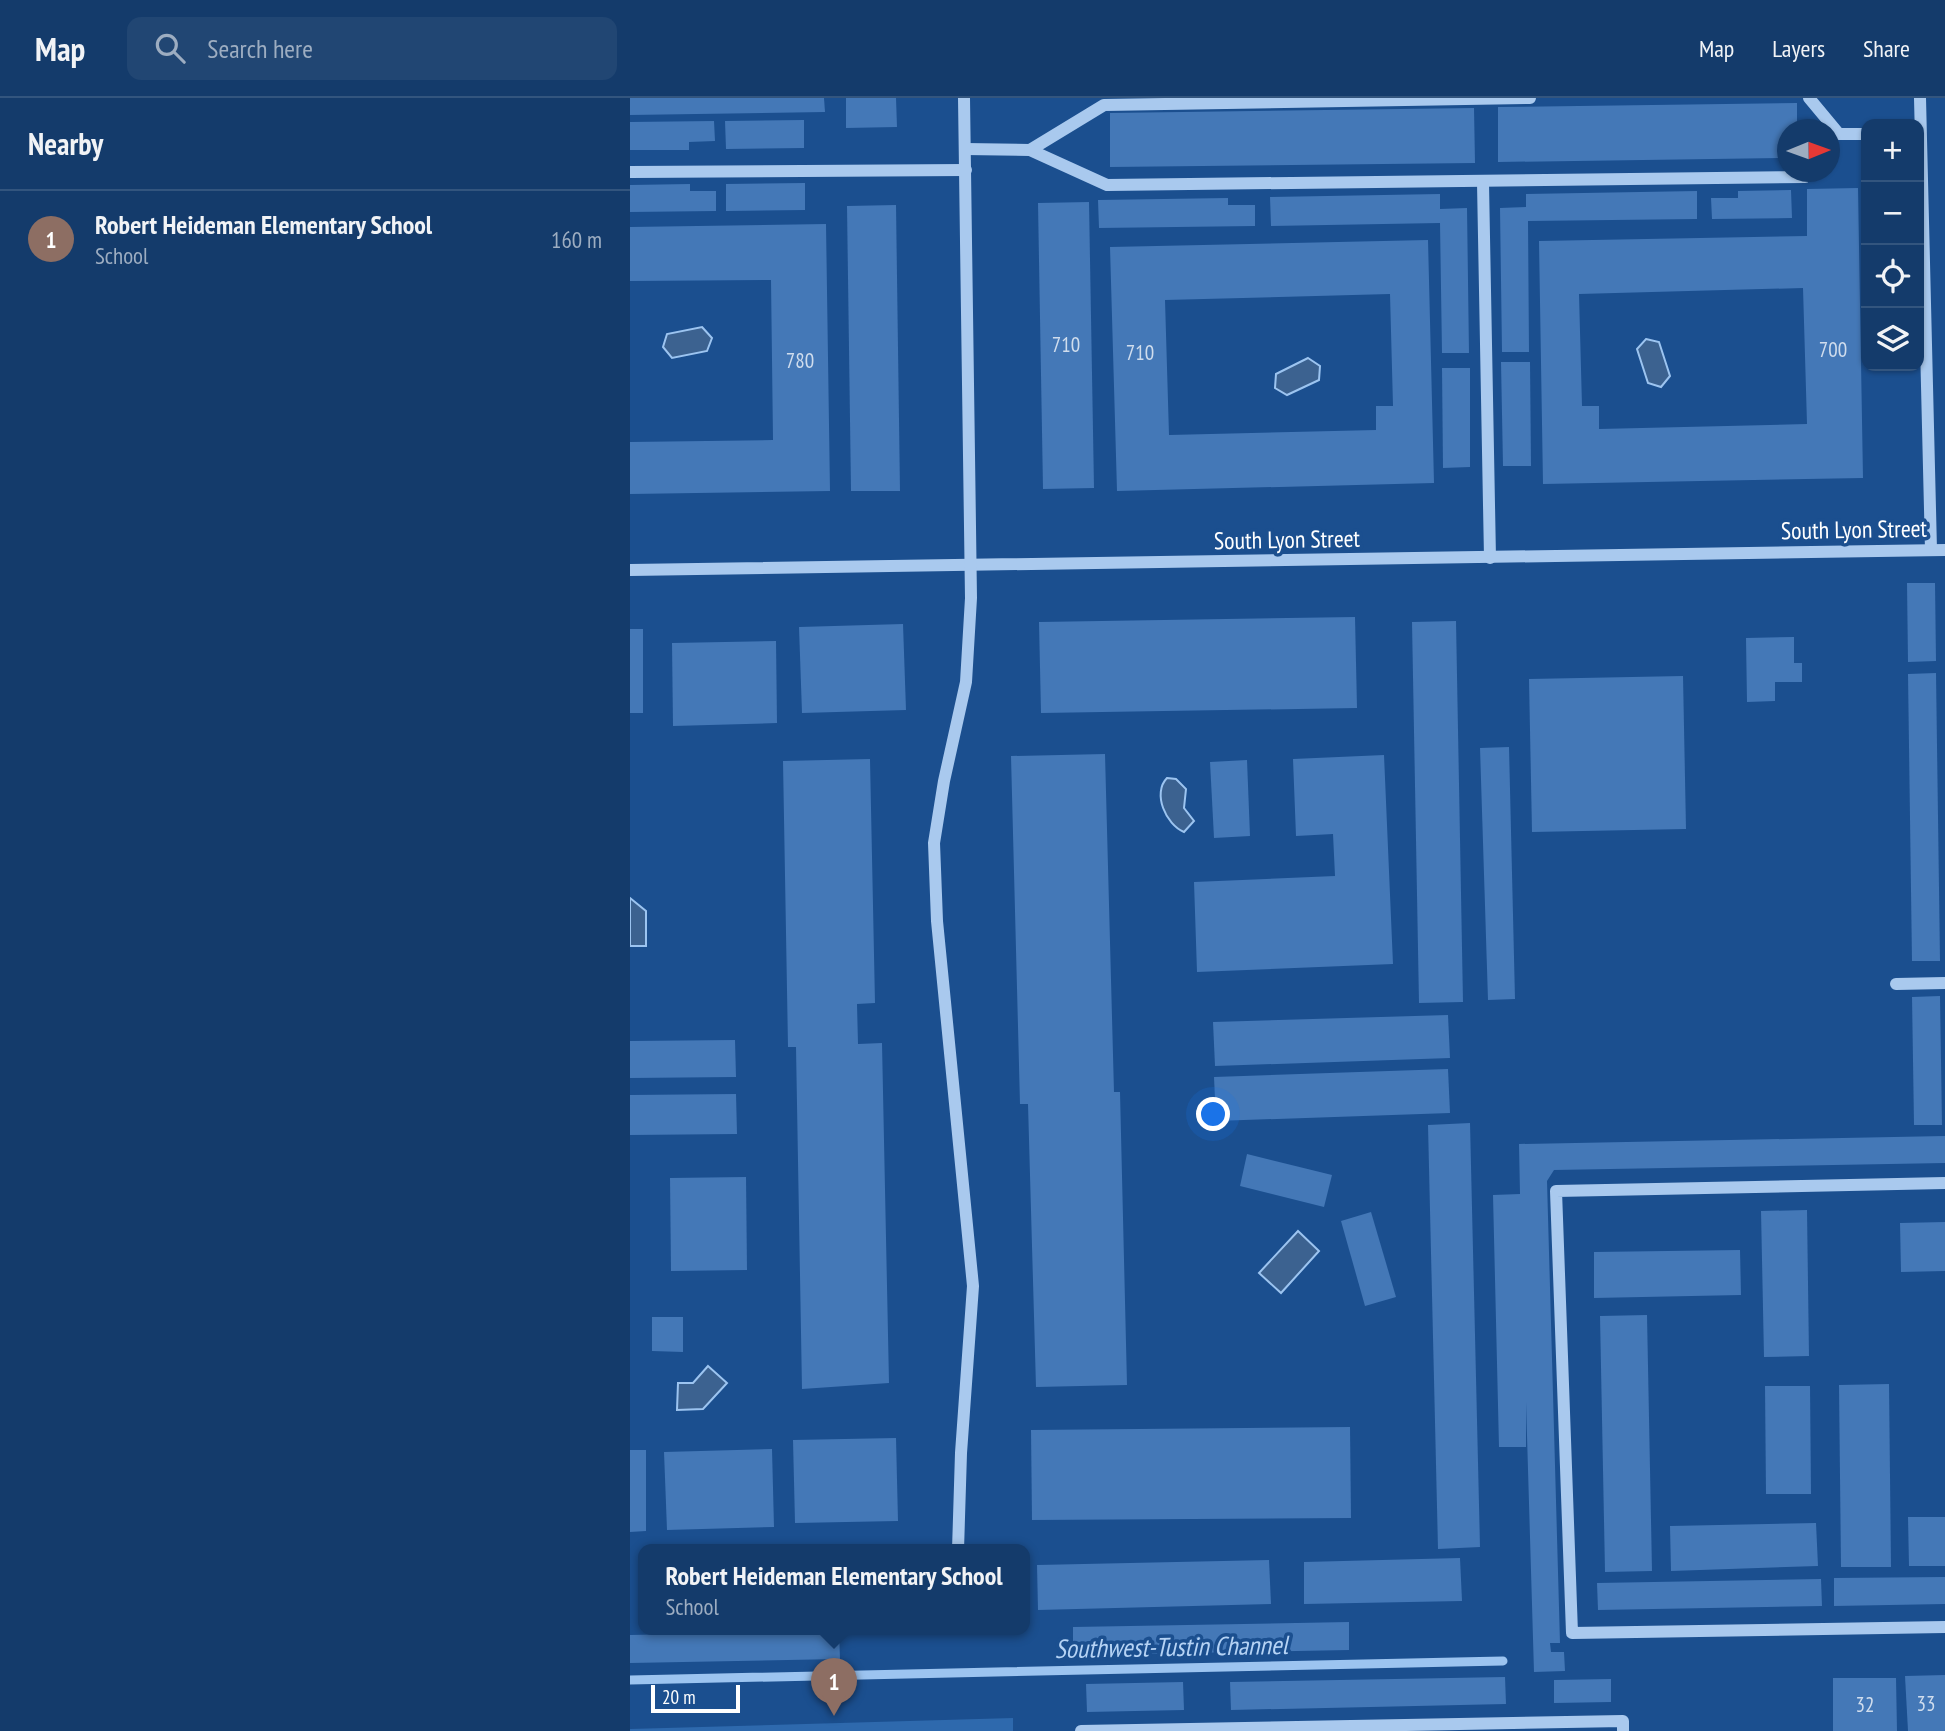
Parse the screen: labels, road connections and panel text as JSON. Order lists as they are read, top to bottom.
{
  "streets": {
    "street": ["South Lyon Street"]
  },
  "water": ["Southwest-Tustin Channel"],
  "house_numbers": [
    "710",
    "700",
    "710",
    "780",
    "33",
    "32"
  ],
  "scale_bar": "20 m",
  "north": "right",
  "page": {
    "header": "Map",
    "search": "Search here",
    "nav": ["Map", "Layers", "Share"],
    "heading": "Nearby",
    "map_buttons": ["+", "−"],
    "list": [
      {
        "mark": "1",
        "name": "Robert Heideman Elementary School",
        "note": "School",
        "value": "160 m"
      }
    ],
    "popup": ["Robert Heideman Elementary School", "School"],
    "pins": "1",
    "scale": "20 m"
  }
}
